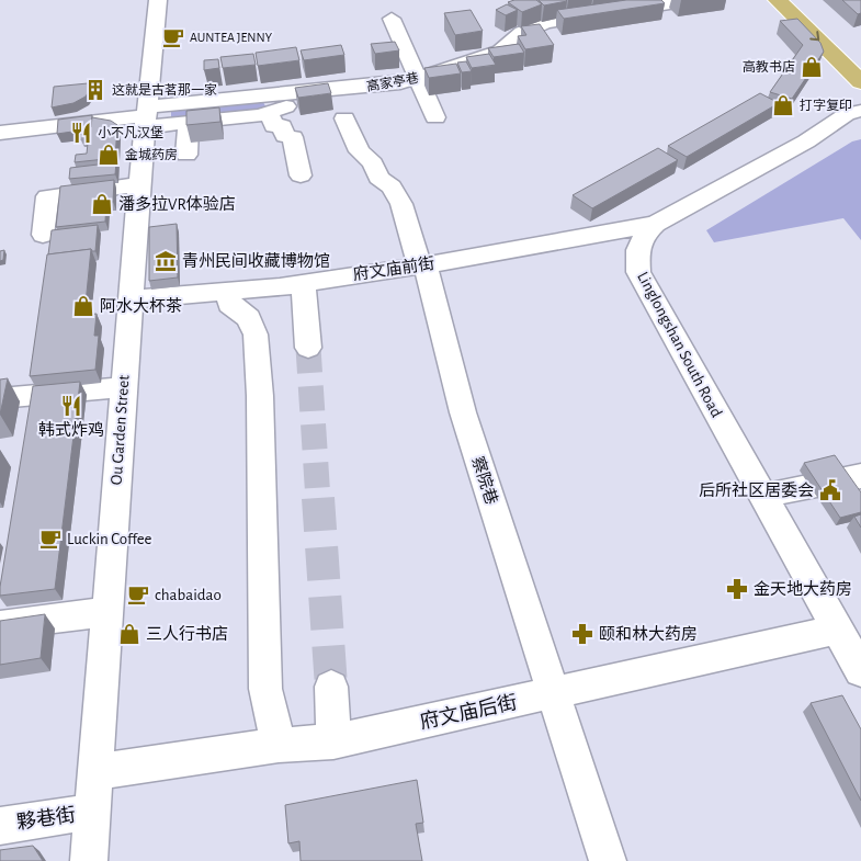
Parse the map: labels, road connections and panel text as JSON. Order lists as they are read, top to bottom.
{
  "streets": {
    "street": [
      "高家亭巷",
      "府文庙前街",
      "Linglongshan South Road",
      "Ou Garden Street",
      "察院巷",
      "府文庙后街",
      "夥巷街"
    ]
  },
  "crossings": [
    ["高家亭巷", "Ou Garden Street"],
    ["府文庙前街", "Linglongshan South Road"],
    ["府文庙前街", "Ou Garden Street"],
    ["府文庙前街", "察院巷"],
    ["Linglongshan South Road", "府文庙后街"],
    ["Ou Garden Street", "府文庙后街"],
    ["Ou Garden Street", "夥巷街"],
    ["察院巷", "府文庙后街"]
  ],
  "places": {
    "cafe": ["AUNTEA JENNY", "Luckin Coffee", "chabaidao"],
    "shop": [
      "高教书店",
      "打字复印",
      "金城药房",
      "潘多拉VR体验店",
      "阿水大杯茶",
      "三人行书店"
    ],
    "building": ["这就是古茗那一家"],
    "restaurant": ["小不凡汉堡", "韩式炸鸡"],
    "museum": ["青州民间收藏博物馆"],
    "public building": ["后所社区居委会"],
    "pharmacy": ["金天地大药房", "颐和林大药房"]
  }
}
